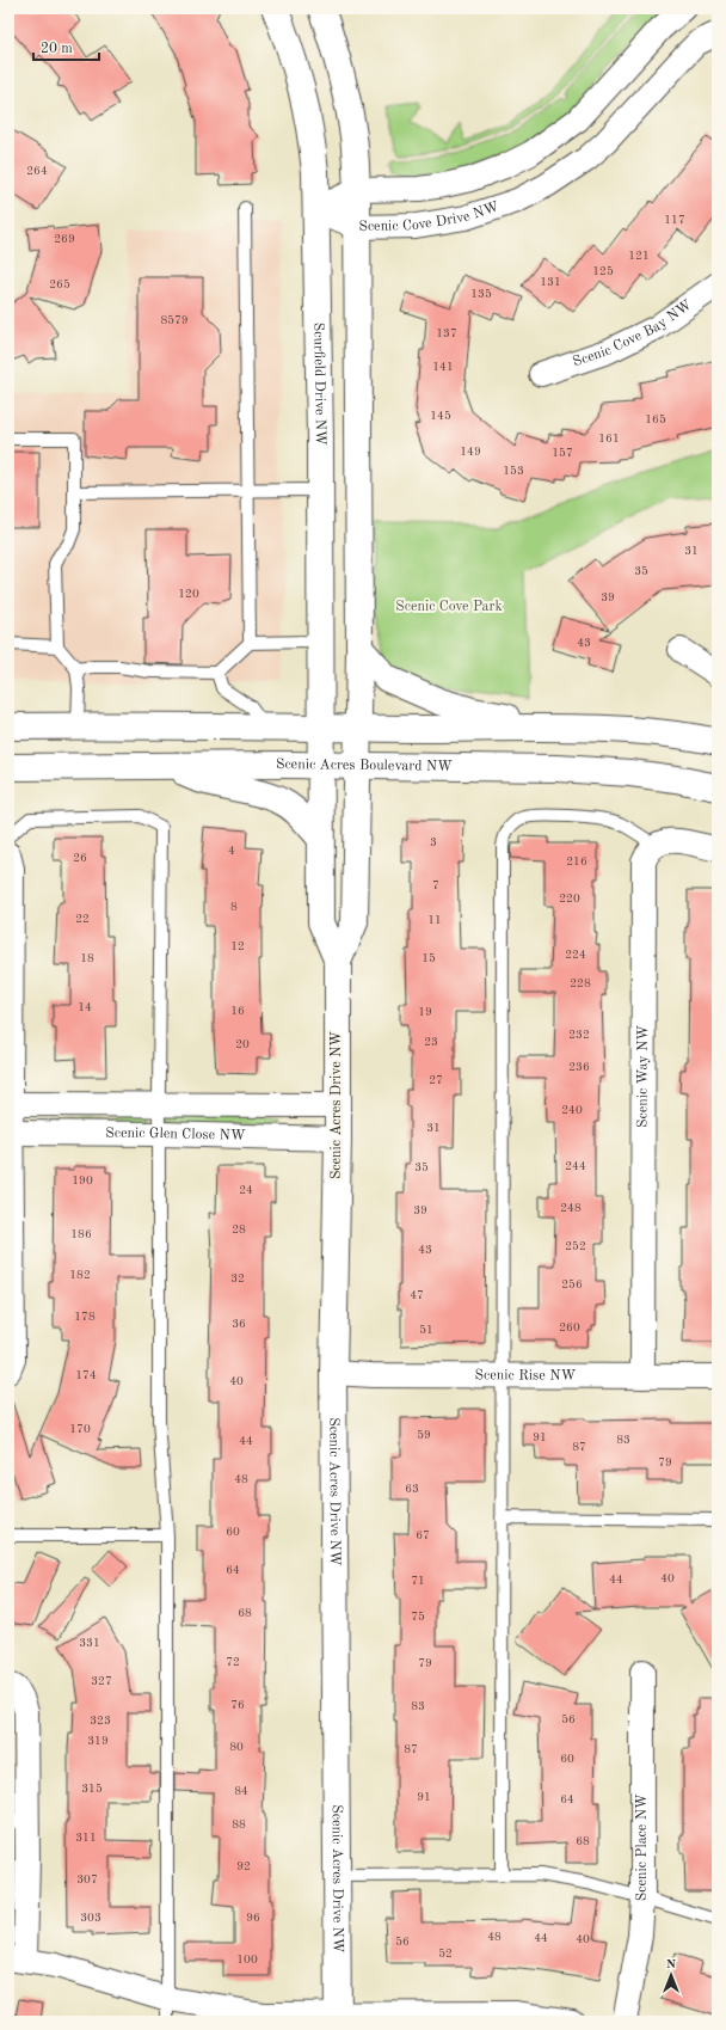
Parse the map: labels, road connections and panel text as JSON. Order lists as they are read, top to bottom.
{
  "streets": {
    "street": [
      "Scenic Cove Drive NW",
      "Scenic Cove Bay NW",
      "Scurfield Drive NW",
      "Scenic Acres Boulevard NW",
      "Scenic Way NW",
      "Scenic Acres Drive NW",
      "Scenic Glen Close NW",
      "Scenic Rise NW",
      "Scenic Place NW"
    ]
  },
  "crossings": [
    ["Scenic Cove Drive NW", "Scurfield Drive NW"],
    ["Scurfield Drive NW", "Scenic Acres Boulevard NW"],
    ["Scurfield Drive NW", "Scenic Acres Drive NW"],
    ["Scenic Acres Boulevard NW", "Scenic Acres Drive NW"],
    ["Scenic Way NW", "Scenic Rise NW"],
    ["Scenic Acres Drive NW", "Scenic Glen Close NW"],
    ["Scenic Acres Drive NW", "Scenic Rise NW"]
  ],
  "parks": ["Scenic Cove Park"],
  "house_numbers": [
    "264",
    "117",
    "269",
    "121",
    "125",
    "131",
    "265",
    "135",
    "8579",
    "137",
    "141",
    "145",
    "165",
    "161",
    "149",
    "157",
    "153",
    "31",
    "35",
    "120",
    "39",
    "43",
    "3",
    "4",
    "26",
    "216",
    "7",
    "220",
    "8",
    "22",
    "11",
    "12",
    "224",
    "18",
    "15",
    "228",
    "14",
    "16",
    "19",
    "232",
    "23",
    "20",
    "236",
    "27",
    "240",
    "31",
    "244",
    "35",
    "190",
    "24",
    "248",
    "39",
    "28",
    "186",
    "252",
    "43",
    "182",
    "32",
    "256",
    "47",
    "178",
    "36",
    "260",
    "51",
    "174",
    "40",
    "170",
    "59",
    "91",
    "83",
    "44",
    "87",
    "79",
    "48",
    "63",
    "60",
    "67",
    "64",
    "40",
    "44",
    "71",
    "68",
    "75",
    "331",
    "72",
    "79",
    "327",
    "76",
    "83",
    "56",
    "323",
    "319",
    "80",
    "87",
    "60",
    "315",
    "84",
    "91",
    "64",
    "88",
    "311",
    "68",
    "92",
    "307",
    "303",
    "96",
    "48",
    "44",
    "40",
    "56",
    "52",
    "100"
  ],
  "scale_bar": "20 m",
  "north": "top"
}
